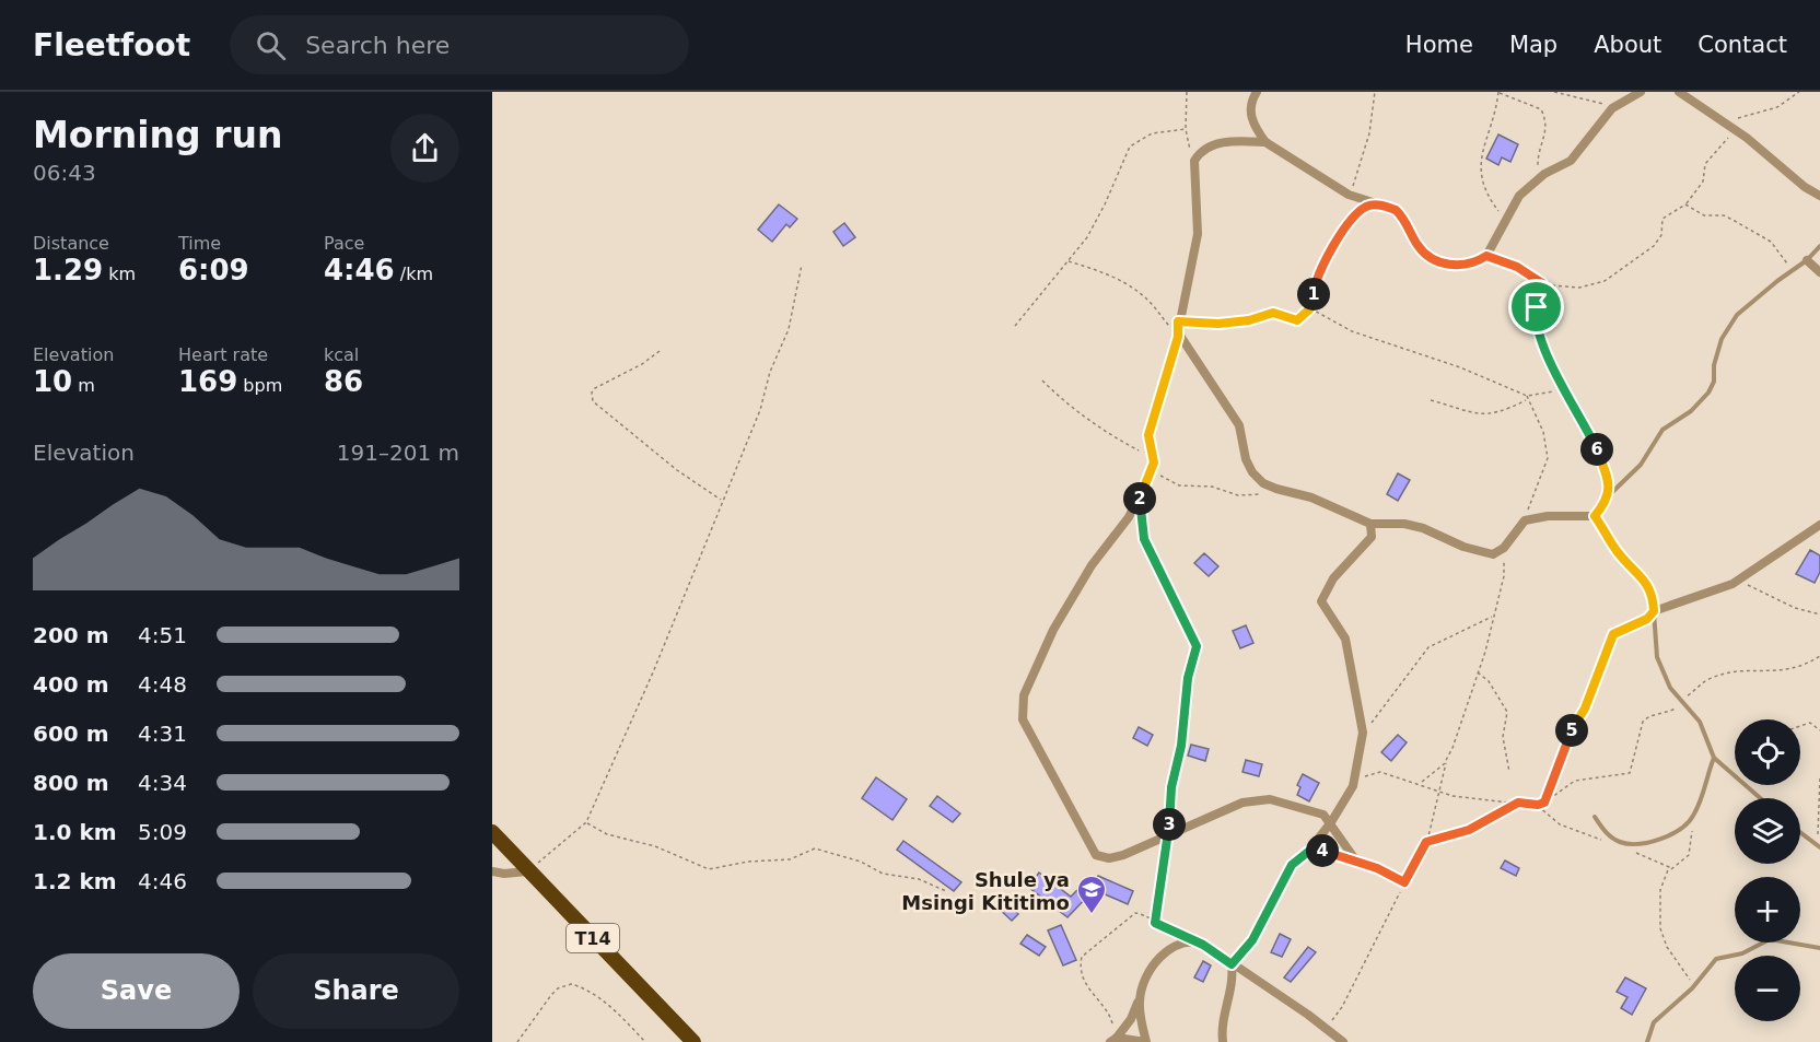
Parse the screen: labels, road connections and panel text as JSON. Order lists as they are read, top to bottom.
{
  "streets": {
    "highway": ["T14"]
  },
  "places": {
    "school or university": ["Shule ya Msingi Kititimo"]
  },
  "page": {
    "header": "Fleetfoot",
    "search": "Search here",
    "nav": [
      "Home",
      "Map",
      "About",
      "Contact"
    ],
    "heading": ["Morning run", "06:43"],
    "stats": [
      ["Distance", "1.29 km"],
      ["Time", "6:09"],
      ["Pace", "4:46 /km"],
      ["Elevation", "10 m"],
      ["Heart rate", "169 bpm"],
      ["kcal", "86"]
    ],
    "pins": [
      "1",
      "6",
      "2",
      "5",
      "3",
      "4"
    ],
    "chart": ["Elevation", "191–201 m"],
    "list": [
      {
        "name": "200 m",
        "note": "4:51"
      },
      {
        "name": "400 m",
        "note": "4:48"
      },
      {
        "name": "600 m",
        "note": "4:31"
      },
      {
        "name": "800 m",
        "note": "4:34"
      },
      {
        "name": "1.0 km",
        "note": "5:09"
      },
      {
        "name": "1.2 km",
        "note": "4:46"
      }
    ],
    "map_buttons": ["+", "−"],
    "buttons": ["Save", "Share"]
  }
}
